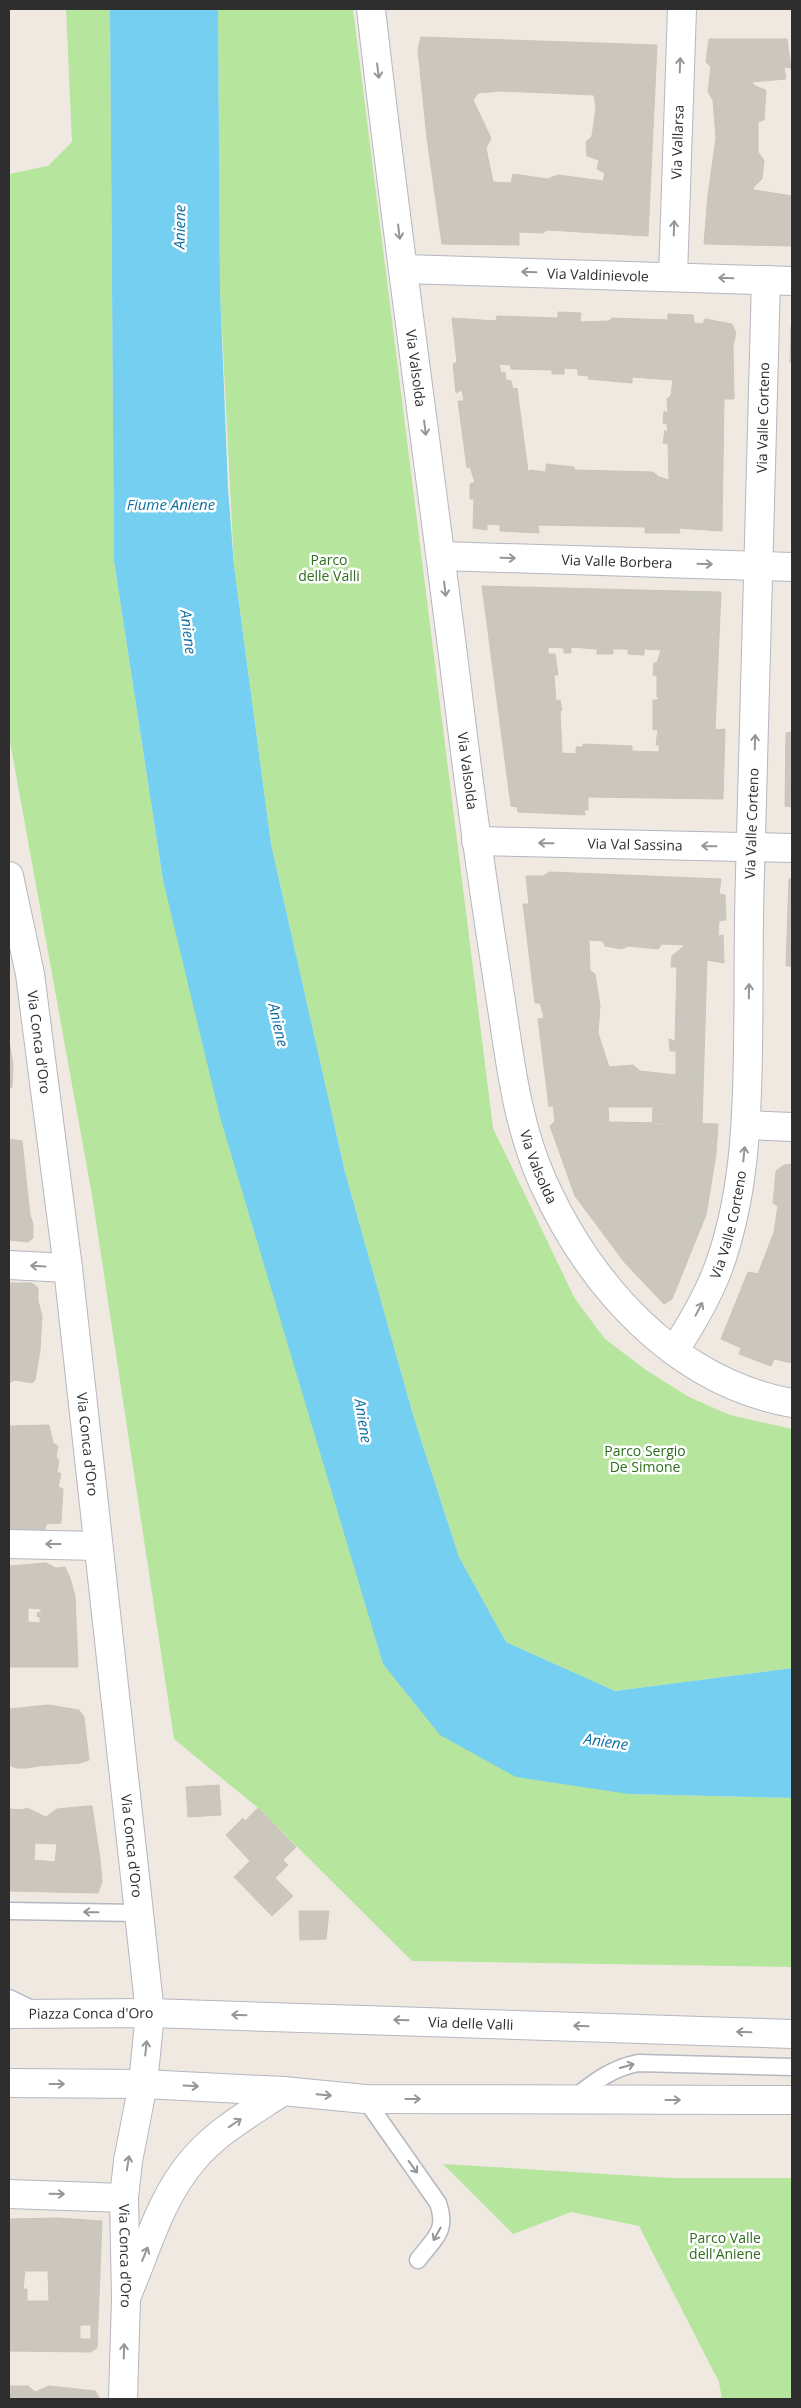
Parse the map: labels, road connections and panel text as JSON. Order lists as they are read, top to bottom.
{
  "streets": {
    "street": [
      "Via Vallarsa",
      "Via Valdinievole",
      "Via Valsolda",
      "Via Valle Corteno",
      "Via Valle Borbera",
      "Via Val Sassina",
      "Via Conca d'Oro",
      "Piazza Conca d'Oro",
      "Via delle Valli"
    ]
  },
  "crossings": [
    ["Via Vallarsa", "Via Valdinievole"],
    ["Via Valdinievole", "Via Valsolda"],
    ["Via Valdinievole", "Via Valle Corteno"],
    ["Via Valsolda", "Via Valle Corteno"],
    ["Via Valsolda", "Via Valle Borbera"],
    ["Via Valsolda", "Via Val Sassina"],
    ["Via Valle Corteno", "Via Valle Borbera"],
    ["Via Valle Corteno", "Via Val Sassina"],
    ["Via Conca d'Oro", "Piazza Conca d'Oro"],
    ["Via Conca d'Oro", "Via delle Valli"],
    ["Piazza Conca d'Oro", "Via delle Valli"]
  ],
  "one_way": [
    "Via Vallarsa",
    "Via Valdinievole",
    "Via Valsolda",
    "Via Valle Corteno",
    "Via Valle Borbera",
    "Via Val Sassina"
  ],
  "water": ["Aniene", "Fiume Aniene"],
  "parks": ["Parco delle Valli", "Parco Sergio De Simone", "Parco Valle dell'Aniene"]
}
